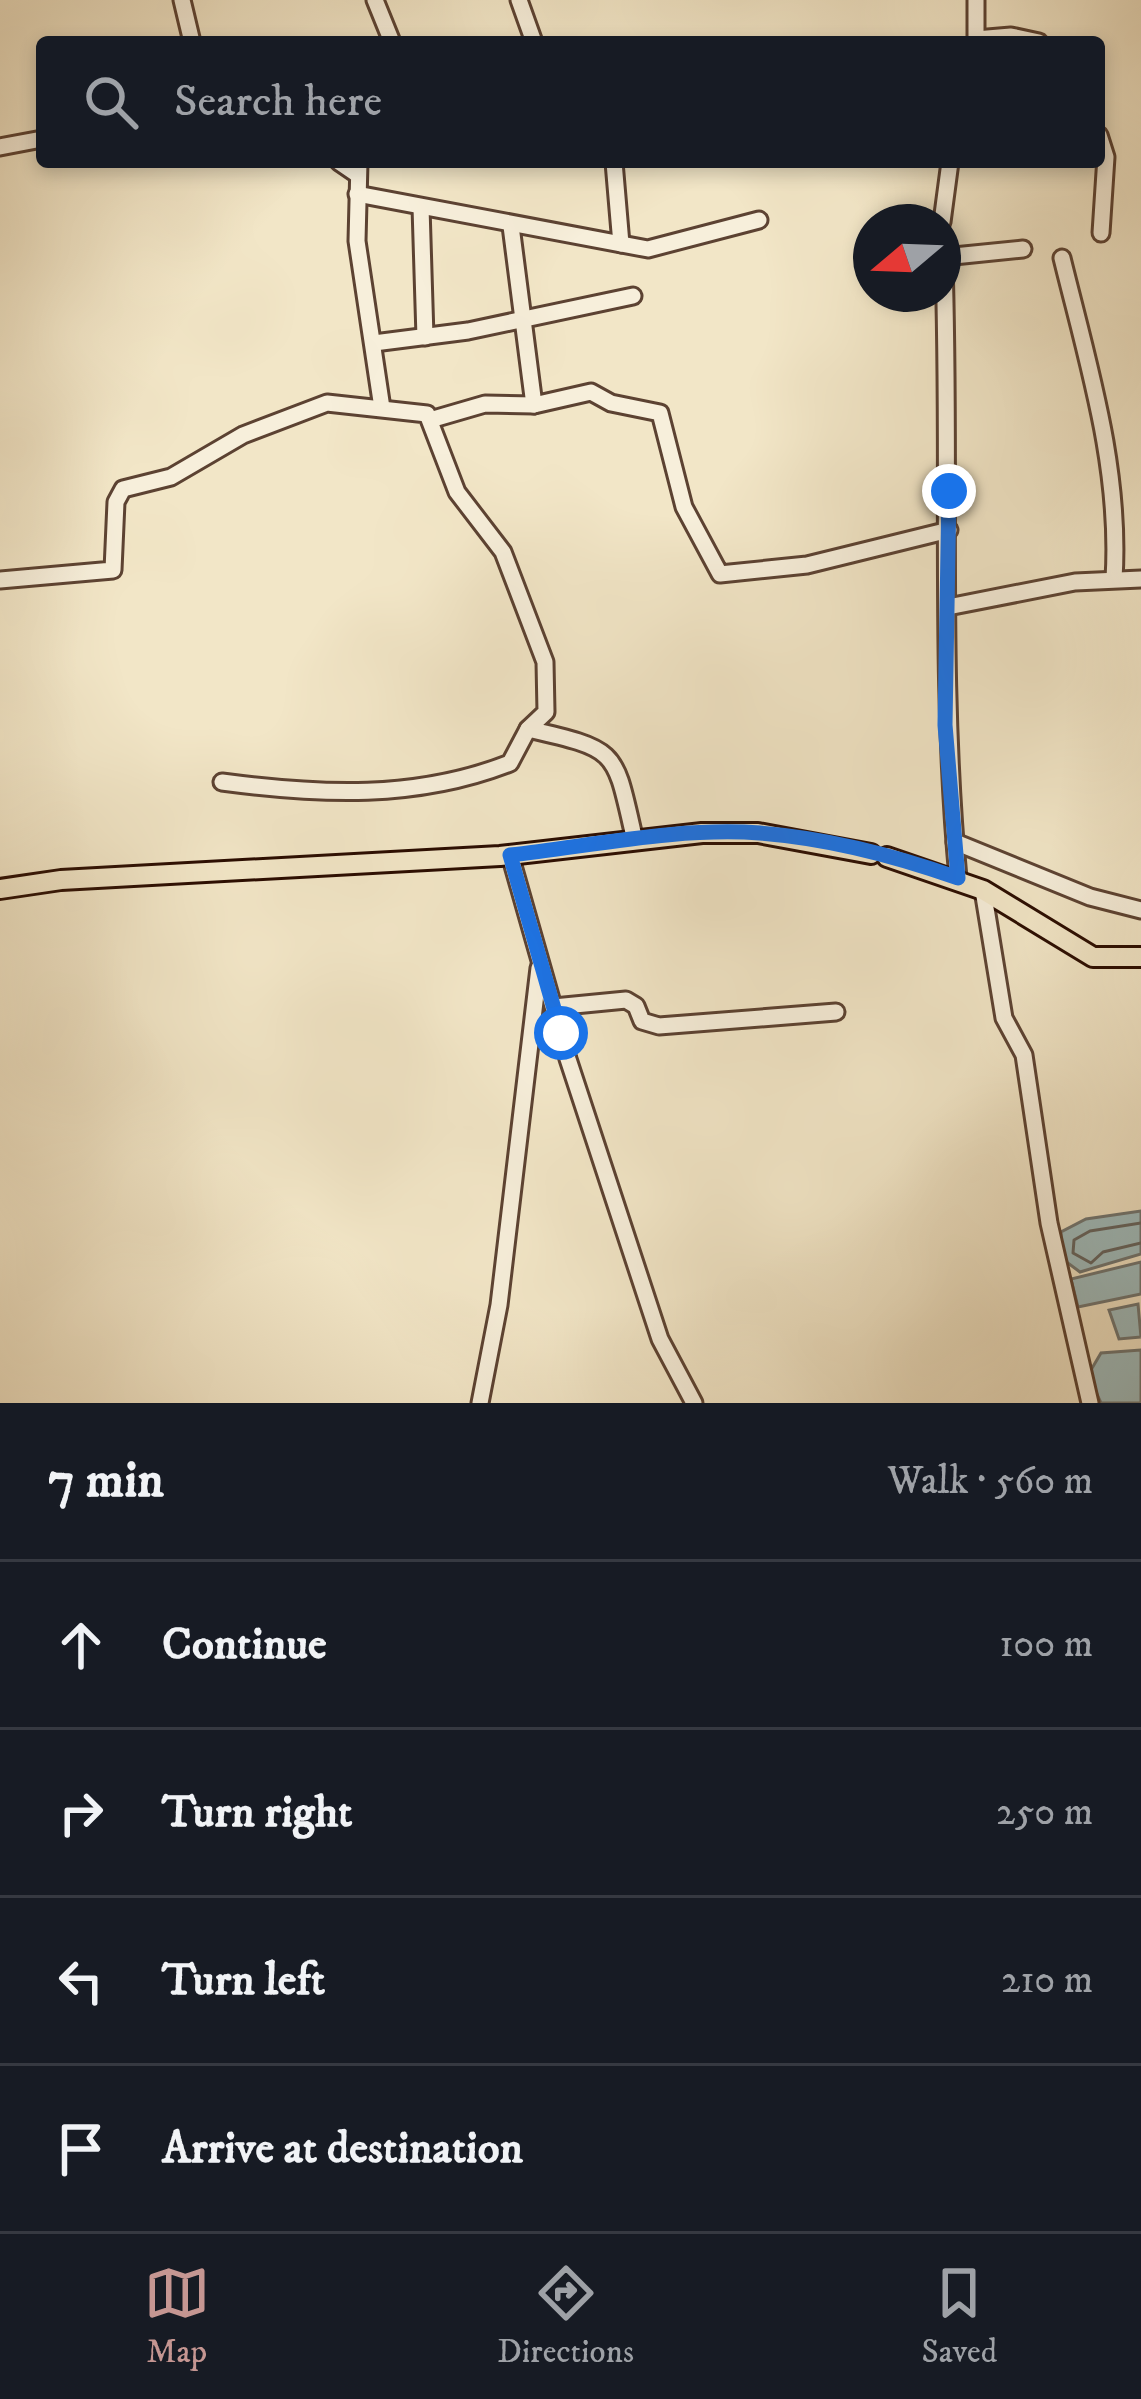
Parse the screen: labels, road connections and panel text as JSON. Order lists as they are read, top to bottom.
{
  "north": "left",
  "page": {
    "search": "Search here",
    "heading": ["7 min", "Walk · 560 m"],
    "list": [
      ["Continue", "100 m"],
      ["Turn right", "250 m"],
      ["Turn left", "210 m"],
      "Arrive at destination"
    ],
    "nav": ["Map", "Directions", "Saved"]
  }
}
